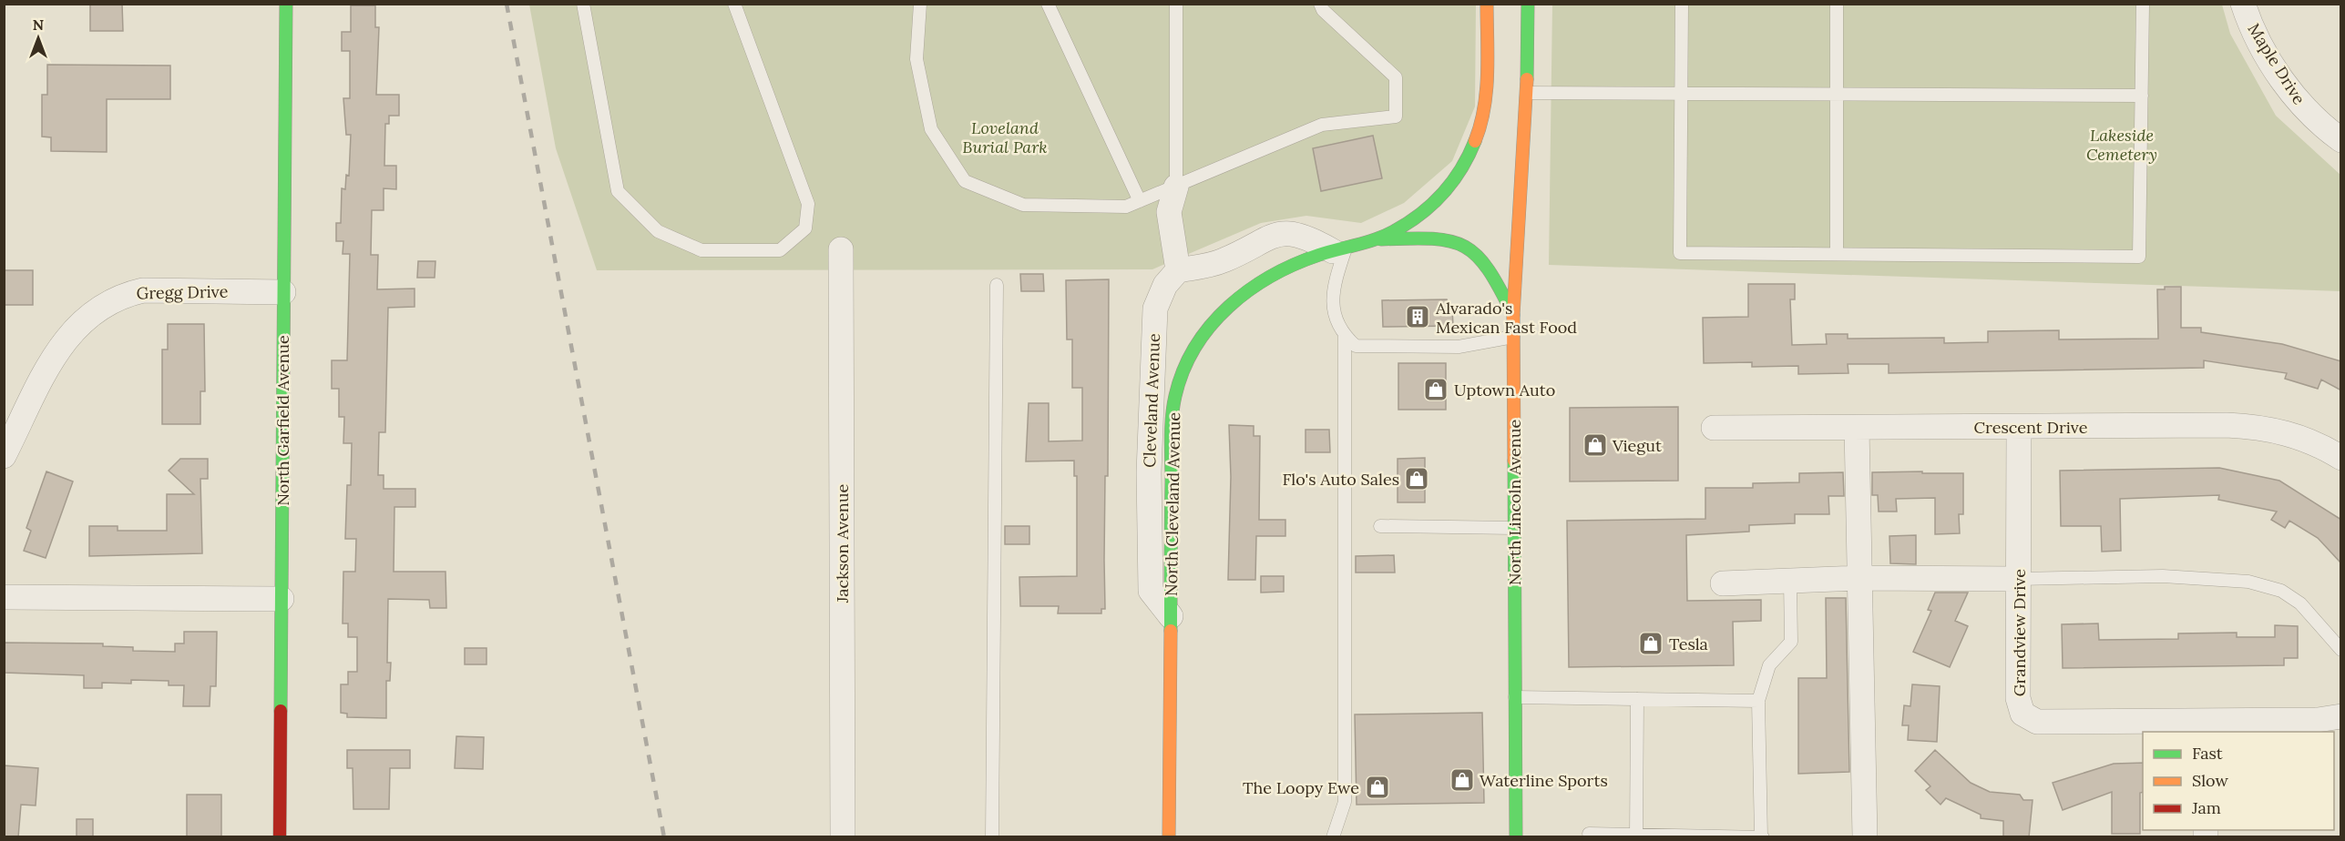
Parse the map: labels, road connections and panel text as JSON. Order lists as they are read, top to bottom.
{
  "streets": {
    "main road": ["North Garfield Avenue", "North Lincoln Avenue", "North Cleveland Avenue"],
    "street": [
      "Maple Drive",
      "Gregg Drive",
      "Cleveland Avenue",
      "Crescent Drive",
      "Jackson Avenue",
      "Grandview Drive"
    ]
  },
  "crossings": [
    ["Gregg Drive", "North Garfield Avenue"],
    ["Cleveland Avenue", "North Cleveland Avenue"],
    ["Crescent Drive", "Grandview Drive"]
  ],
  "parks": ["Loveland Burial Park", "Lakeside Cemetery"],
  "places": {
    "building": ["Alvarado's Mexican Fast Food"],
    "shop": [
      "Uptown Auto",
      "Viegut",
      "Flo's Auto Sales",
      "Tesla",
      "Waterline Sports",
      "The Loopy Ewe"
    ]
  },
  "legend": ["Fast", "Slow", "Jam"],
  "north": "top"
}
